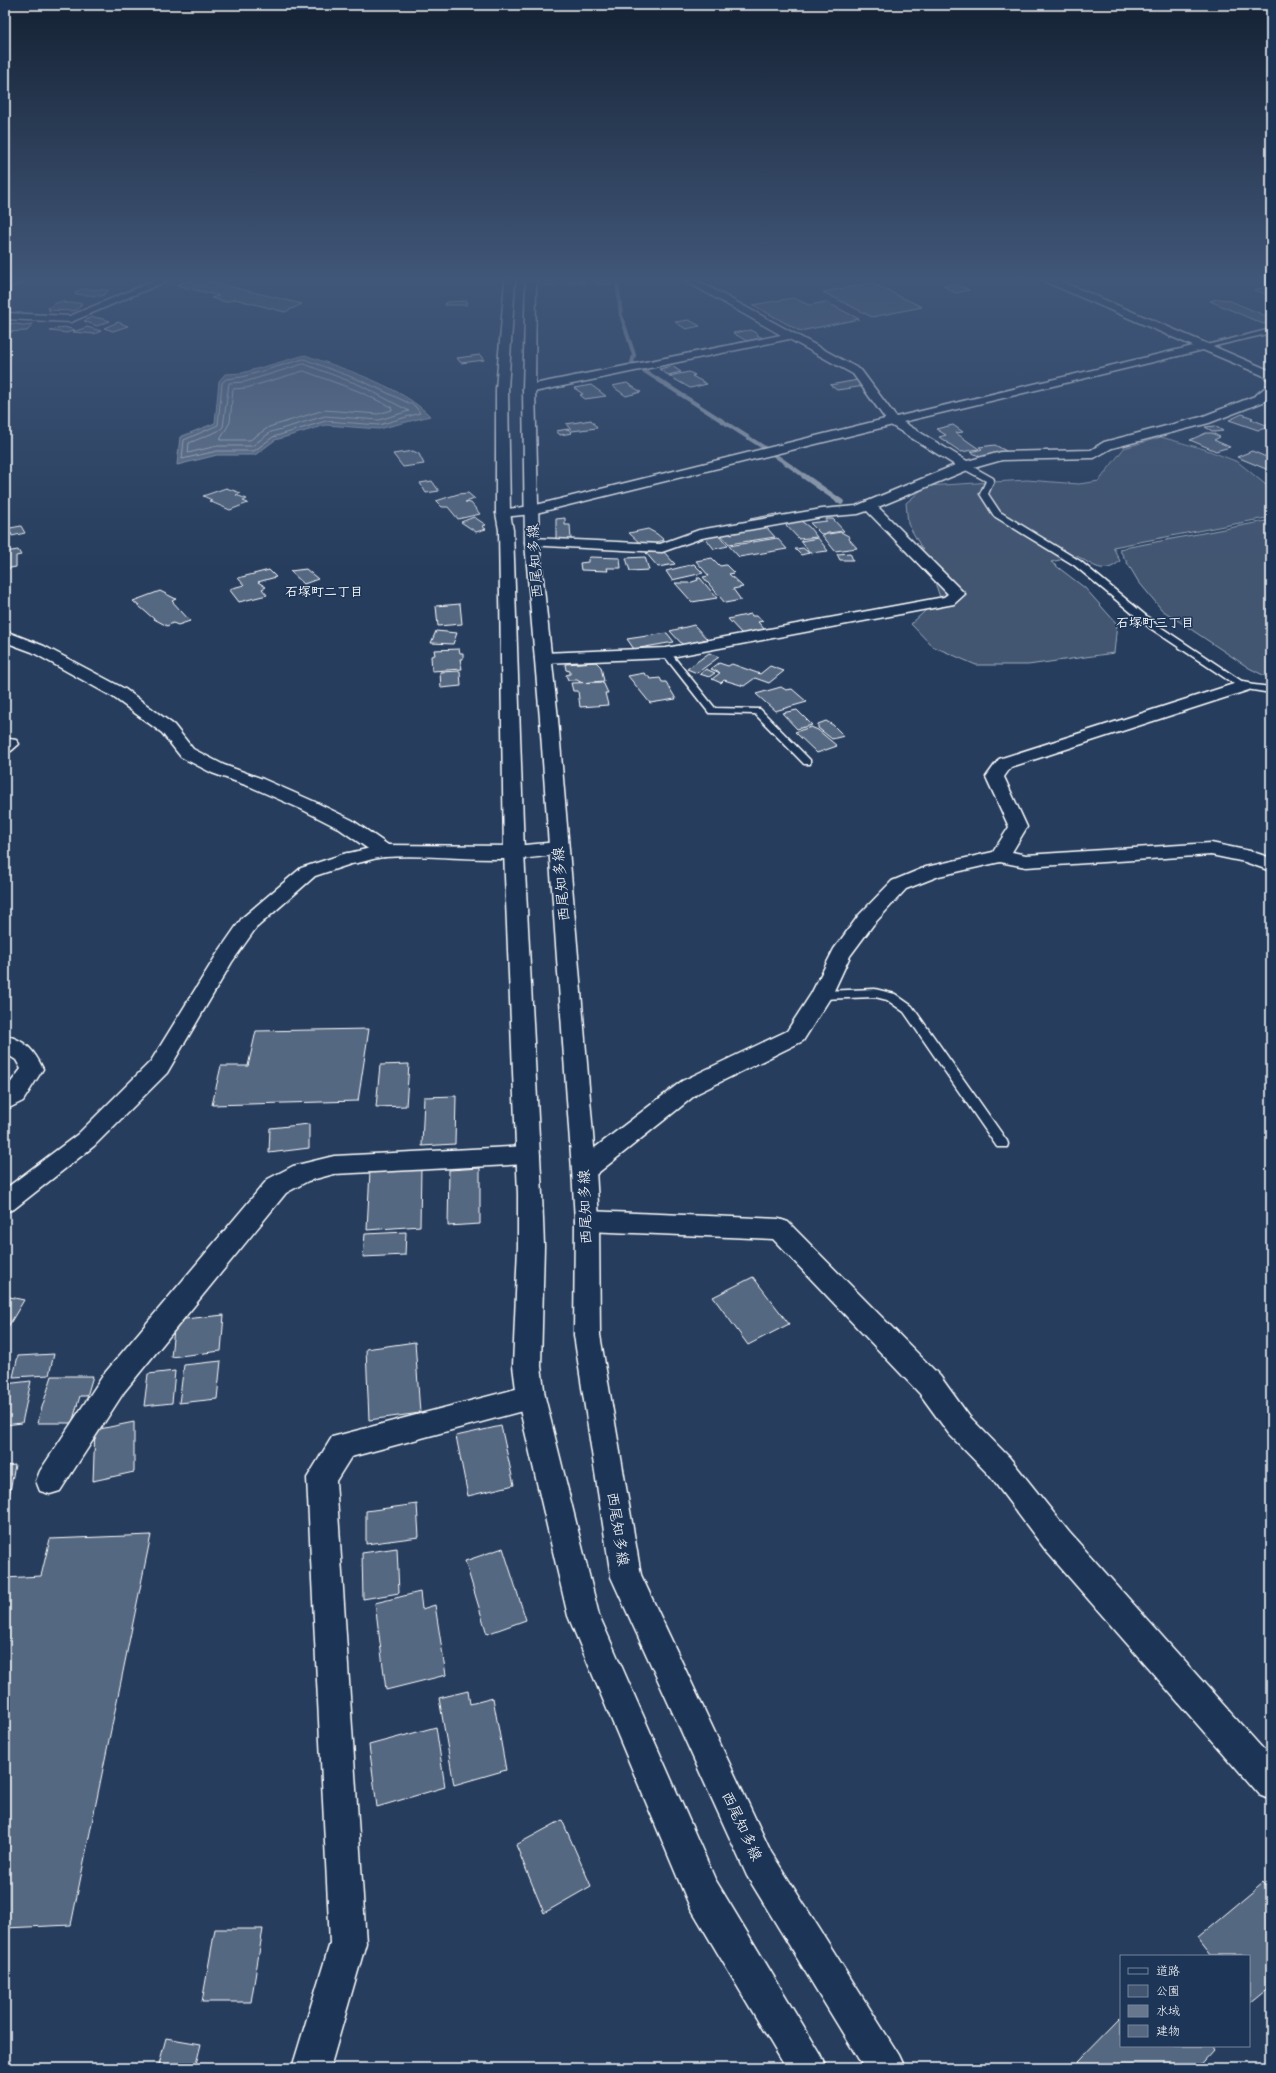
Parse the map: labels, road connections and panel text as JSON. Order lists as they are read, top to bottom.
{
  "streets": {
    "street": ["西尾知多線"]
  },
  "districts": ["石塚町二丁目", "石塚町三丁目"],
  "legend": [
    "道路",
    "公園",
    "水域",
    "建物"
  ]
}
